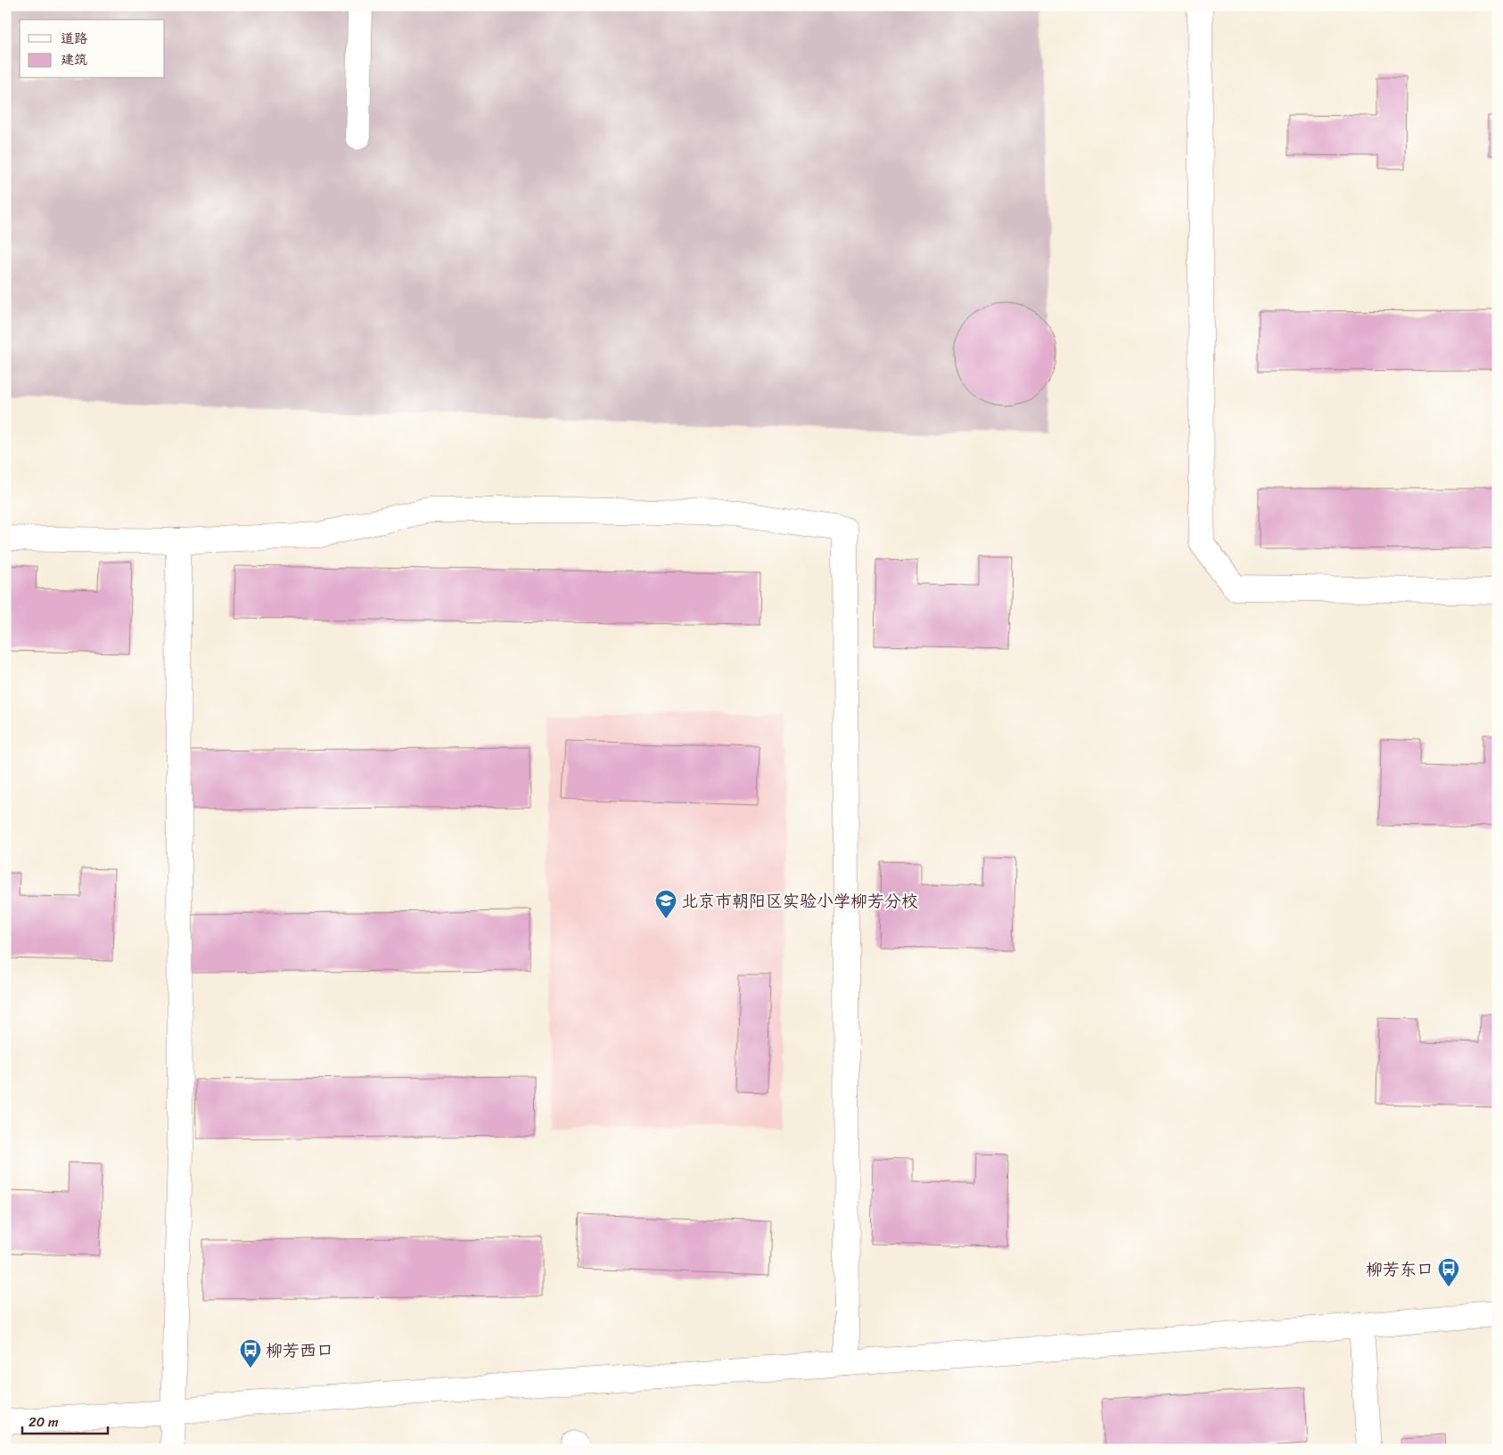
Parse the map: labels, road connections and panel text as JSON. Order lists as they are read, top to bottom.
{
  "places": {
    "school or university": ["北京市朝阳区实验小学柳芳分校"],
    "bus stop": ["柳芳东口", "柳芳西口"]
  },
  "legend": ["道路", "建筑"],
  "scale_bar": "20 m"
}
